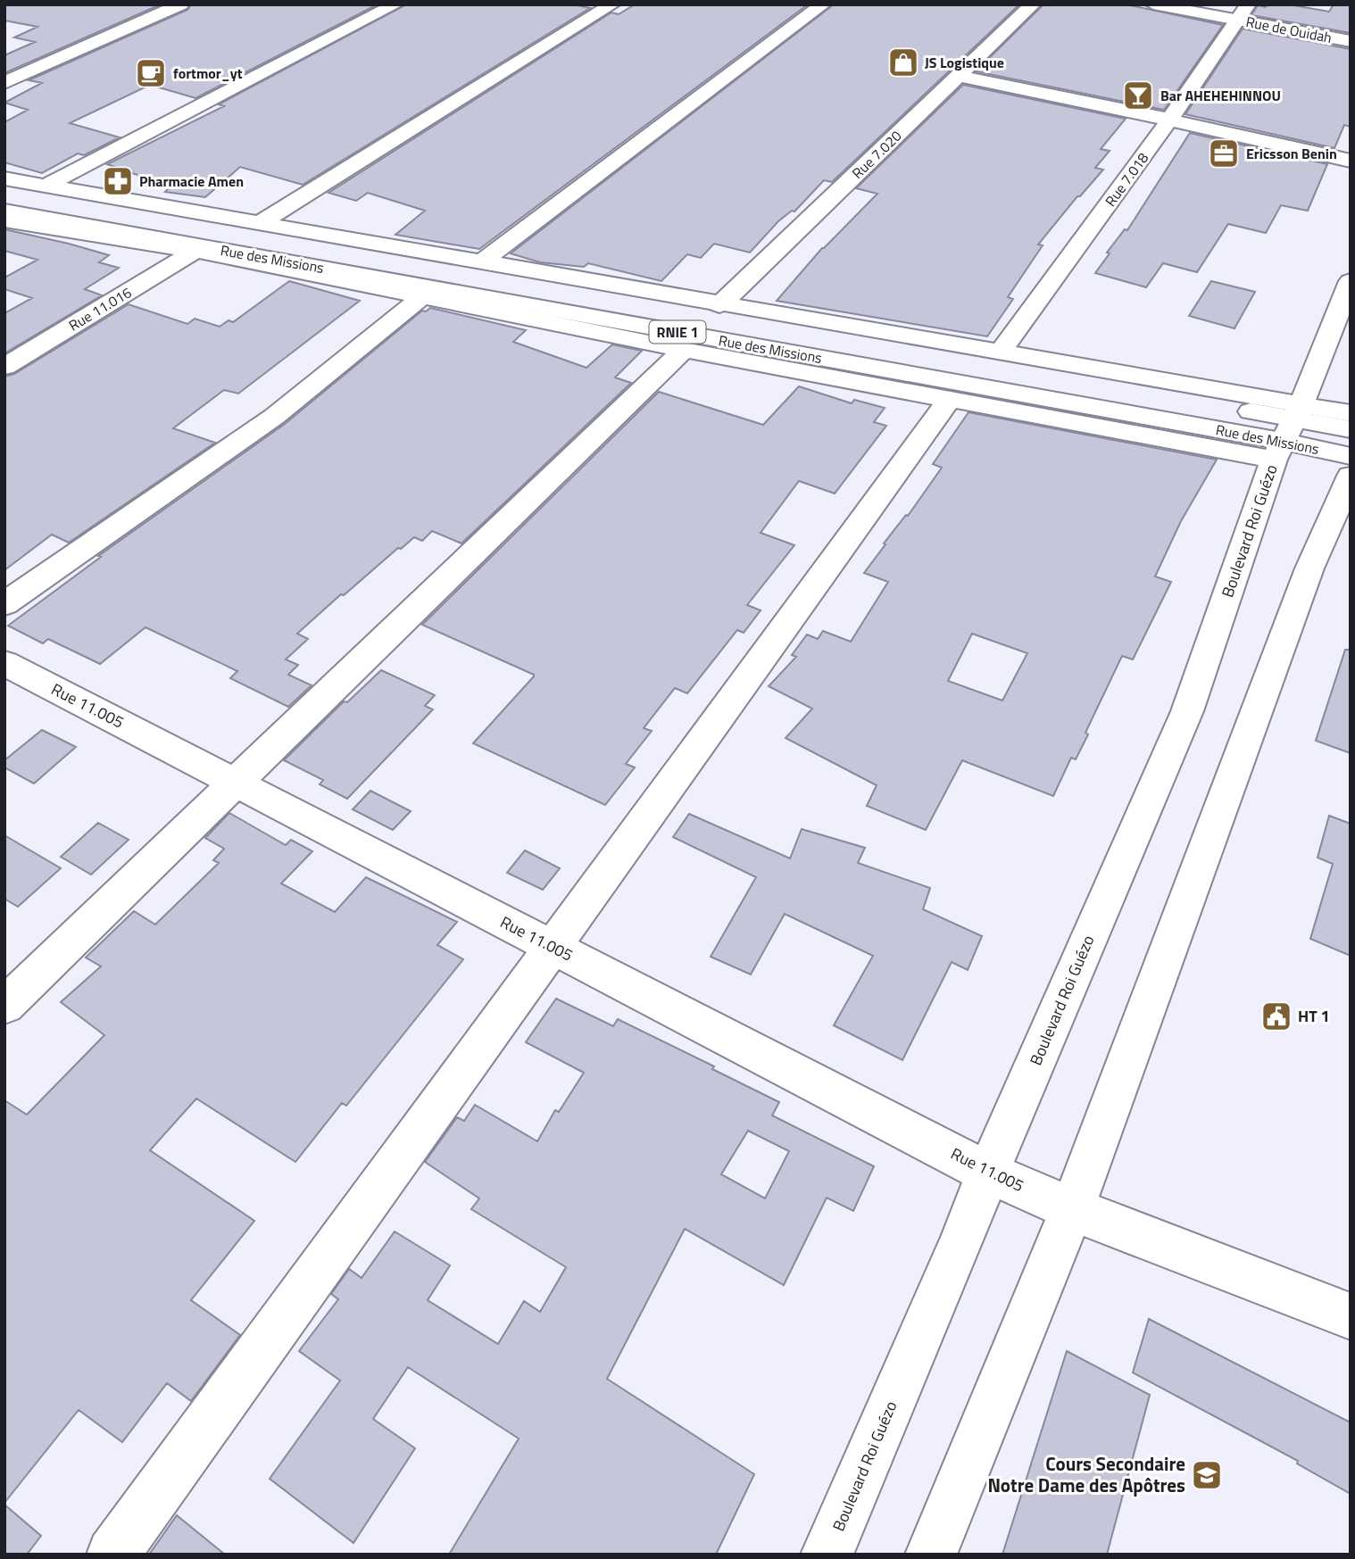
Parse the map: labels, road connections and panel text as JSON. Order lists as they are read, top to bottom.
{
  "streets": {
    "main road": [
      "Rue de Ouidah",
      "Rue 7.020",
      "Rue 7.018",
      "Rue des Missions",
      "Rue 11.016",
      "RNIE 1",
      "Boulevard Roi Guézo",
      "Rue 11.005"
    ]
  },
  "crossings": [
    ["Rue de Ouidah", "Rue 7.018"],
    ["Rue des Missions", "Boulevard Roi Guézo"],
    ["Boulevard Roi Guézo", "Rue 11.005"]
  ],
  "places": {
    "shop": ["JS Logistique"],
    "cafe": ["fortmor_yt"],
    "bar": ["Bar AHEHEHINNOU"],
    "office": ["Ericsson Benin"],
    "pharmacy": ["Pharmacie Amen"],
    "public building": ["HT 1"],
    "school or university": ["Cours Secondaire Notre Dame des Apôtres"]
  }
}
